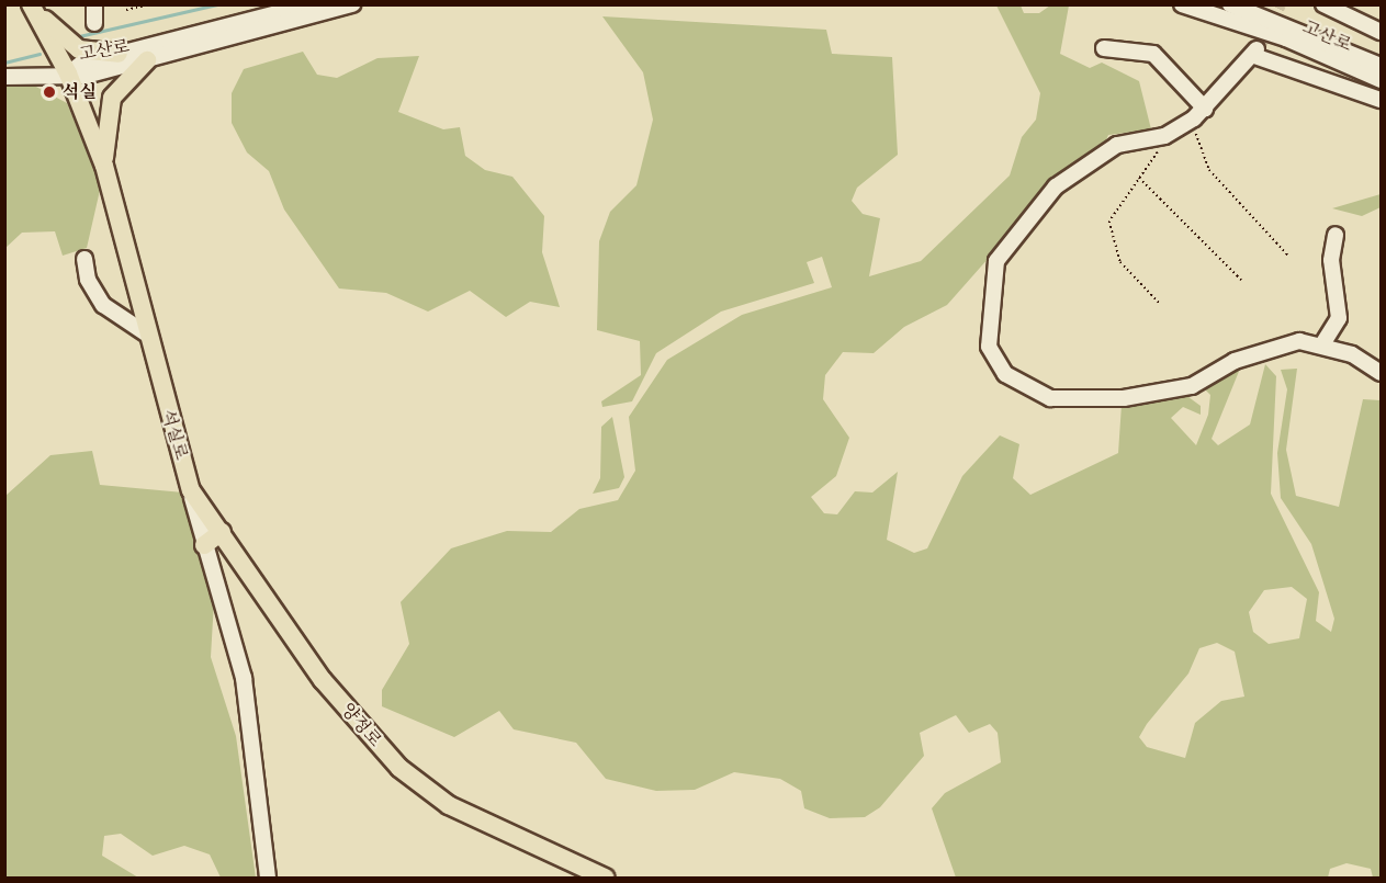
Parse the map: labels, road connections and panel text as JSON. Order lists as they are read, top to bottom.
{
  "streets": {
    "main road": ["석실로", "양정로"],
    "street": ["고산로"]
  },
  "crossings": [
    ["고산로", "석실로"],
    ["석실로", "양정로"]
  ],
  "places": ["석실"]
}
